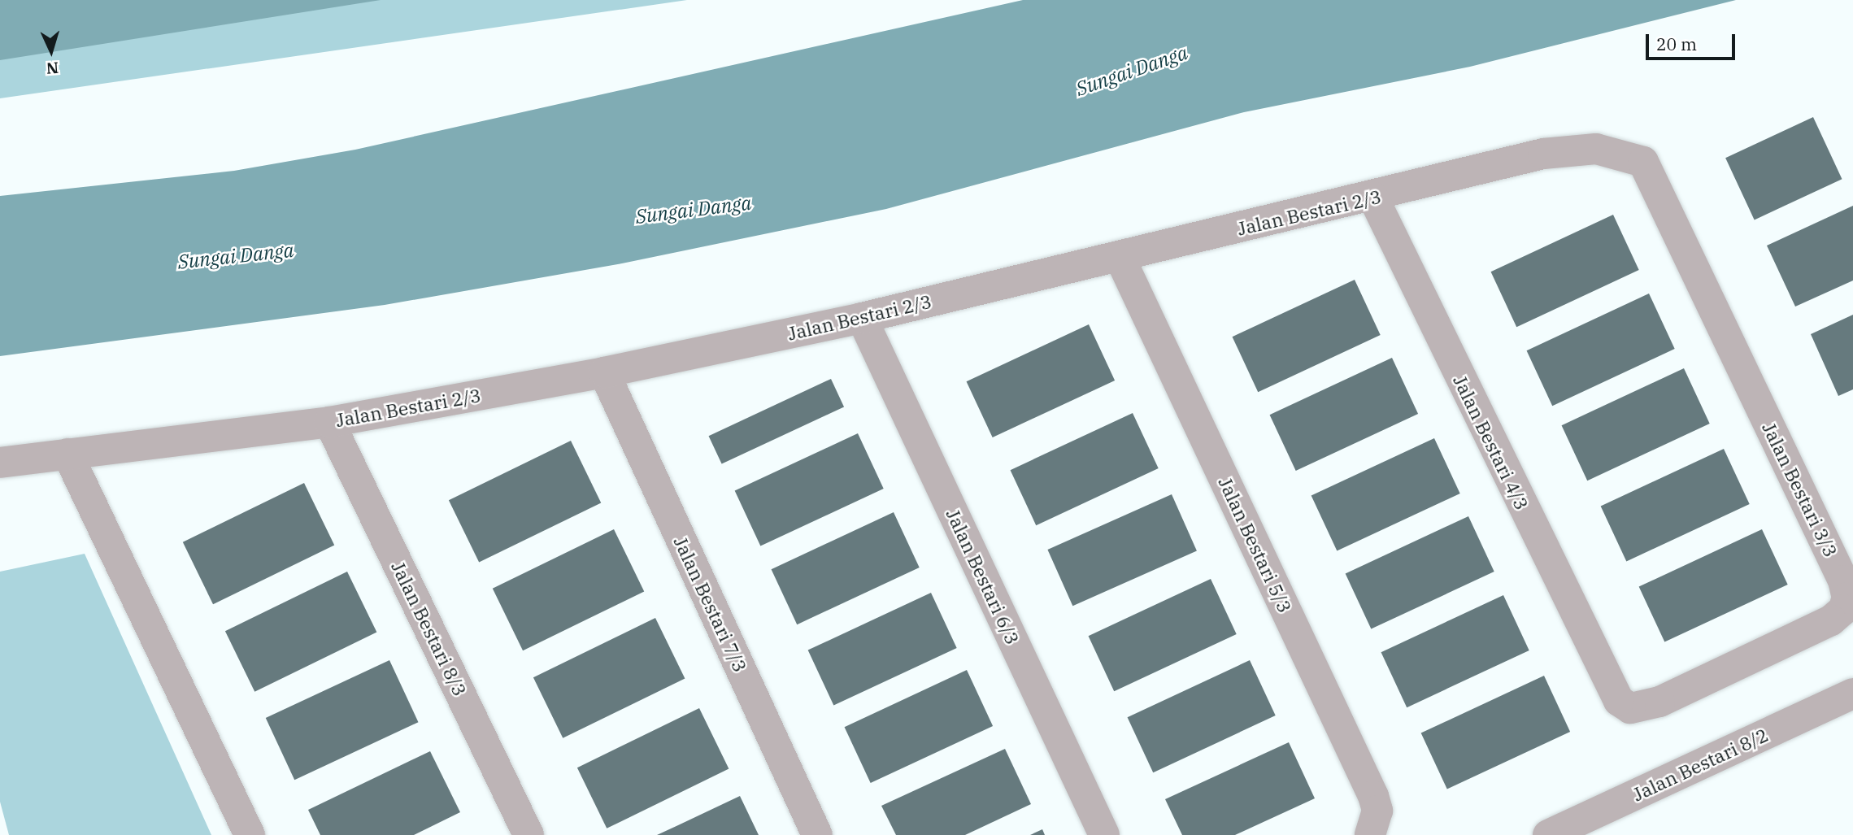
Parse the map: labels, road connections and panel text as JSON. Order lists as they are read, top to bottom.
{
  "streets": {
    "street": [
      "Jalan Bestari 2/3",
      "Jalan Bestari 4/3",
      "Jalan Bestari 3/3",
      "Jalan Bestari 5/3",
      "Jalan Bestari 6/3",
      "Jalan Bestari 7/3",
      "Jalan Bestari 8/3",
      "Jalan Bestari 8/2"
    ]
  },
  "crossings": [
    ["Jalan Bestari 2/3", "Jalan Bestari 4/3"],
    ["Jalan Bestari 2/3", "Jalan Bestari 3/3"],
    ["Jalan Bestari 2/3", "Jalan Bestari 5/3"],
    ["Jalan Bestari 2/3", "Jalan Bestari 6/3"],
    ["Jalan Bestari 2/3", "Jalan Bestari 7/3"],
    ["Jalan Bestari 2/3", "Jalan Bestari 8/3"],
    ["Jalan Bestari 4/3", "Jalan Bestari 3/3"]
  ],
  "water": ["Sungai Danga"],
  "scale_bar": "20 m",
  "north": "bottom"
}
